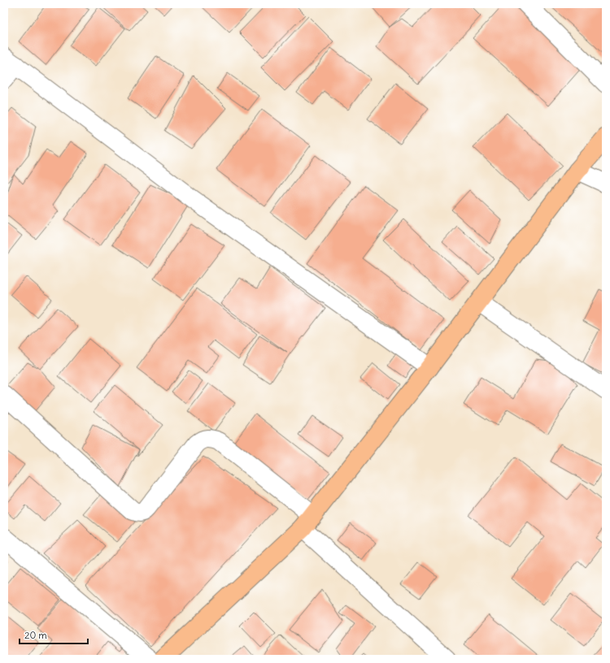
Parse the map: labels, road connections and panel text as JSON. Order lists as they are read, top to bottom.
{
  "scale_bar": "20 m"
}
